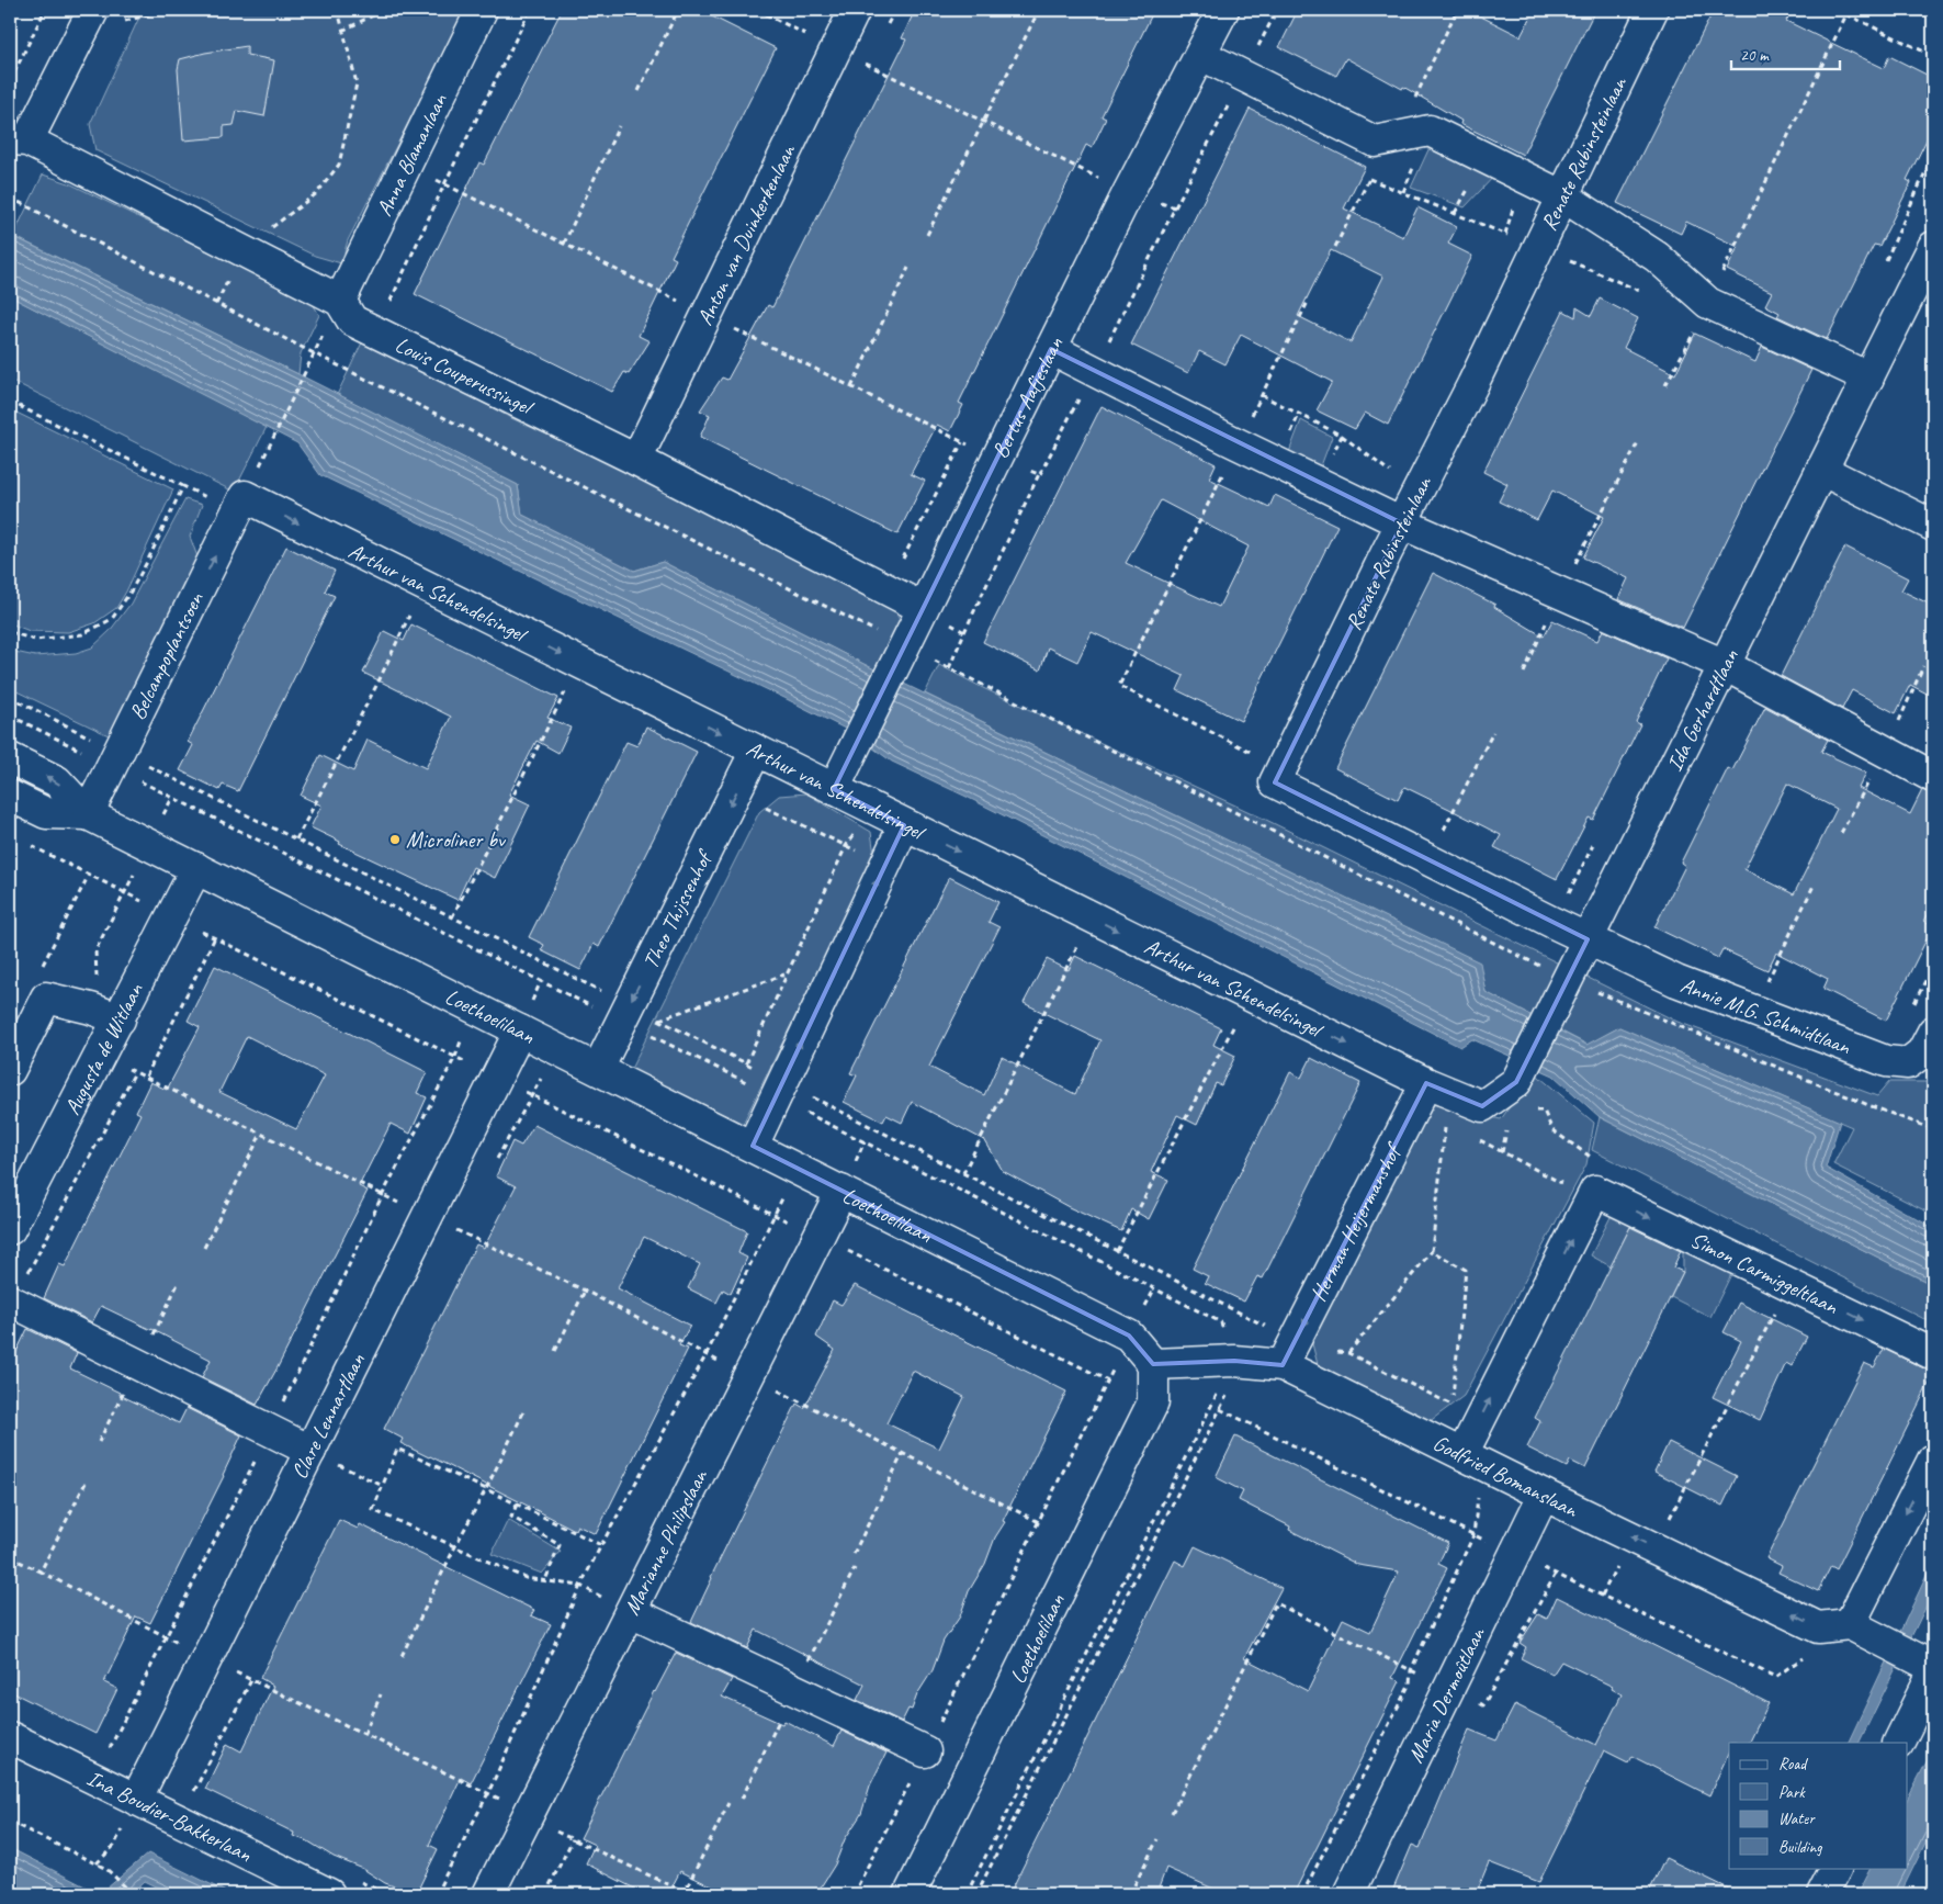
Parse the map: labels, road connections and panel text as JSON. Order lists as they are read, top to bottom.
{
  "streets": {
    "street": [
      "Renate Rubinsteinlaan",
      "Anna Blamanlaan",
      "Anton van Duinkerkenlaan",
      "Louis Couperussingel",
      "Bertus Aafjeslaan",
      "Arthur van Schendelsingel",
      "Belcampoplantsoen",
      "Ida Gerhardtlaan",
      "Theo Thijssenhof",
      "Annie M.G. Schmidtlaan",
      "Loethoelilaan",
      "Augusta de Witlaan",
      "Herman Heijermanshof",
      "Simon Carmiggeltlaan",
      "Clare Lennartlaan",
      "Godfried Bomanslaan",
      "Marianne Philipslaan",
      "Maria Dermoûtlaan",
      "Ina Boudier-Bakkerlaan"
    ]
  },
  "crossings": [
    ["Anna Blamanlaan", "Louis Couperussingel"],
    ["Anton van Duinkerkenlaan", "Louis Couperussingel"],
    ["Louis Couperussingel", "Bertus Aafjeslaan"],
    ["Bertus Aafjeslaan", "Arthur van Schendelsingel"],
    ["Arthur van Schendelsingel", "Belcampoplantsoen"],
    ["Arthur van Schendelsingel", "Ida Gerhardtlaan"],
    ["Arthur van Schendelsingel", "Theo Thijssenhof"],
    ["Arthur van Schendelsingel", "Herman Heijermanshof"],
    ["Belcampoplantsoen", "Loethoelilaan"],
    ["Ida Gerhardtlaan", "Annie M.G. Schmidtlaan"],
    ["Ida Gerhardtlaan", "Herman Heijermanshof"],
    ["Theo Thijssenhof", "Loethoelilaan"],
    ["Loethoelilaan", "Augusta de Witlaan"],
    ["Loethoelilaan", "Clare Lennartlaan"],
    ["Loethoelilaan", "Godfried Bomanslaan"],
    ["Loethoelilaan", "Marianne Philipslaan"],
    ["Herman Heijermanshof", "Godfried Bomanslaan"],
    ["Clare Lennartlaan", "Ina Boudier-Bakkerlaan"],
    ["Godfried Bomanslaan", "Maria Dermoûtlaan"]
  ],
  "one_way": [
    "Arthur van Schendelsingel",
    "Belcampoplantsoen",
    "Simon Carmiggeltlaan",
    "Godfried Bomanslaan"
  ],
  "places": ["Microliner bv"],
  "legend": [
    "Road",
    "Park",
    "Water",
    "Building"
  ],
  "scale_bar": "20 m"
}
